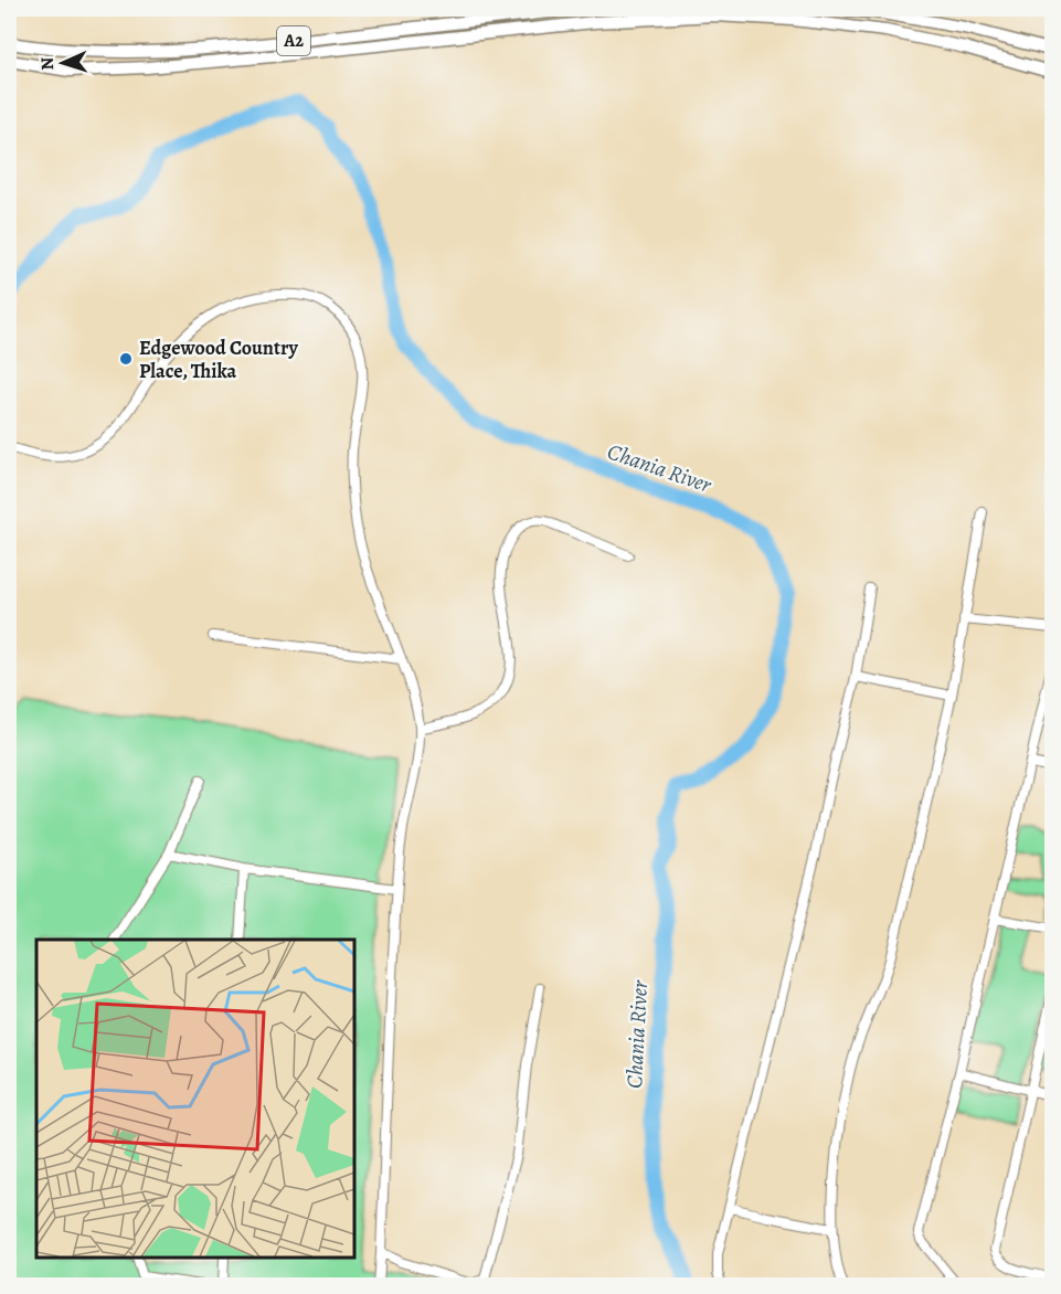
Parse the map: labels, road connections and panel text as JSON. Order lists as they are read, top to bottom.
{
  "streets": {
    "highway": ["A2"]
  },
  "water": ["Chania River"],
  "places": ["Edgewood Country Place, Thika"],
  "north": "left"
}
